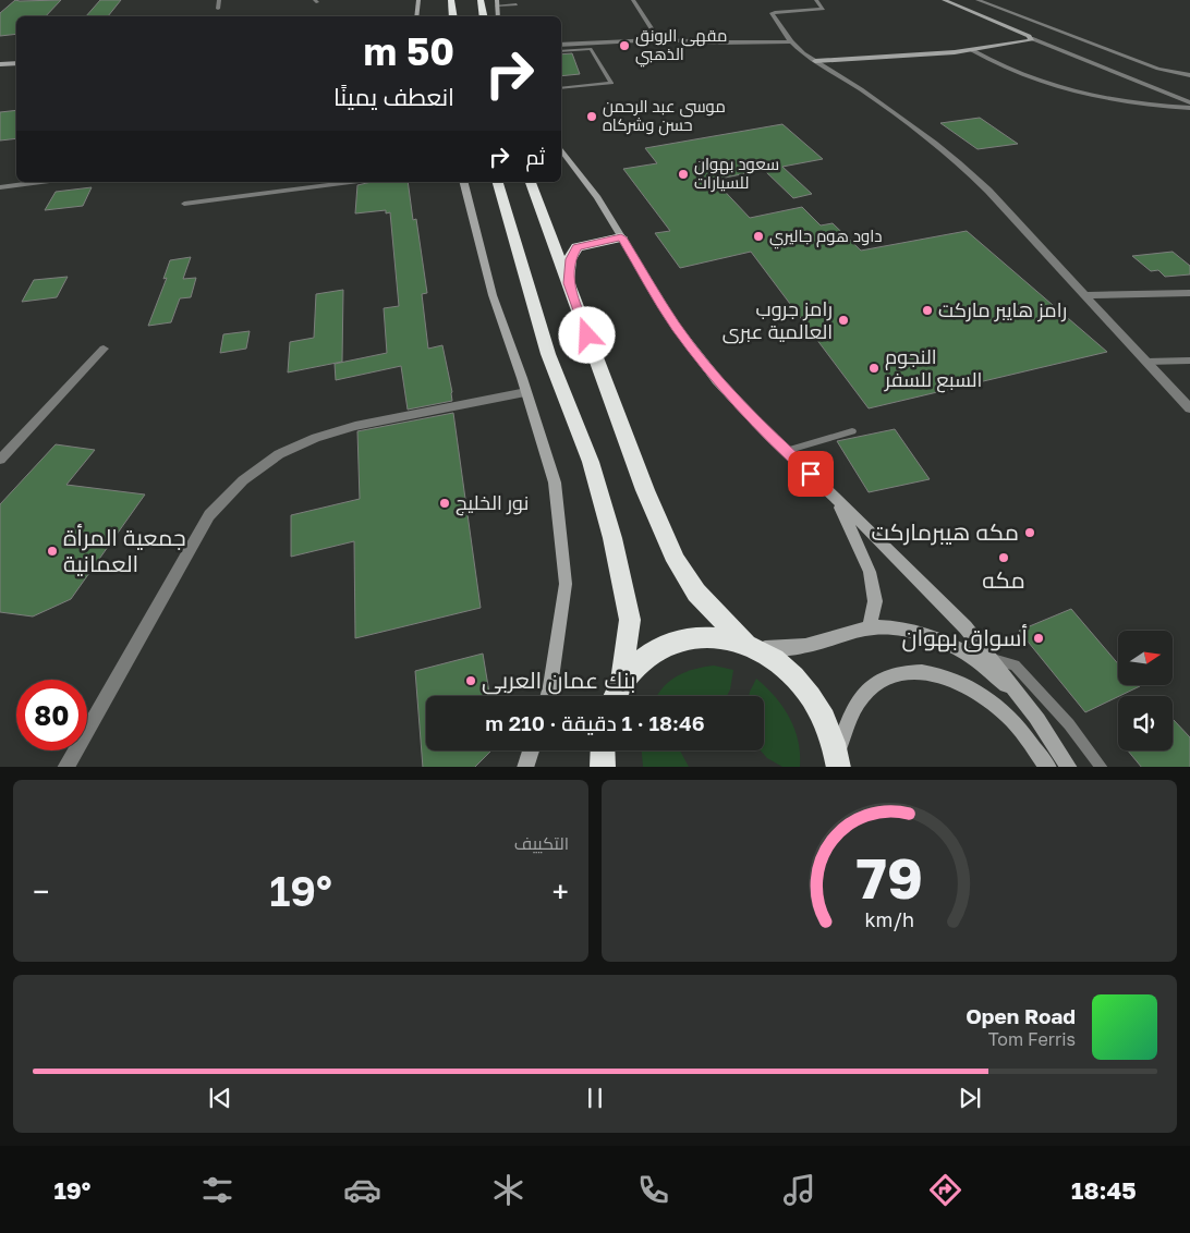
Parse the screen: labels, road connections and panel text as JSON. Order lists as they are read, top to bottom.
{
  "places": [
    "مقهى الرونق الذهبي",
    "موسى عبد الرحمن حسن وشركاه",
    "سعود بهوان للسيارات",
    "داود هوم جاليري",
    "رامز هايبر ماركت",
    "رامز جروب العالمية عبرى",
    "النجوم السبع للسفر",
    "نور الخليج",
    "مكه هيبرماركت",
    "جمعية المرأة العمانية",
    "مكه",
    "أسواق بهوان",
    "بنك عمان العربي"
  ],
  "north": "right",
  "page": {
    "turn": ["50 m", "انعطف يمينًا"],
    "then": "ثم",
    "limit": "80",
    "trip": "18:46 · 1 دقيقة · 210 m",
    "tile": "التكييف",
    "heat": ["−", "19°", "+"],
    "song": ["Open Road", "Tom Ferris"],
    "tabs": ["18:45", "19°"],
    "gauge": ["79", "km/h"]
  }
}
